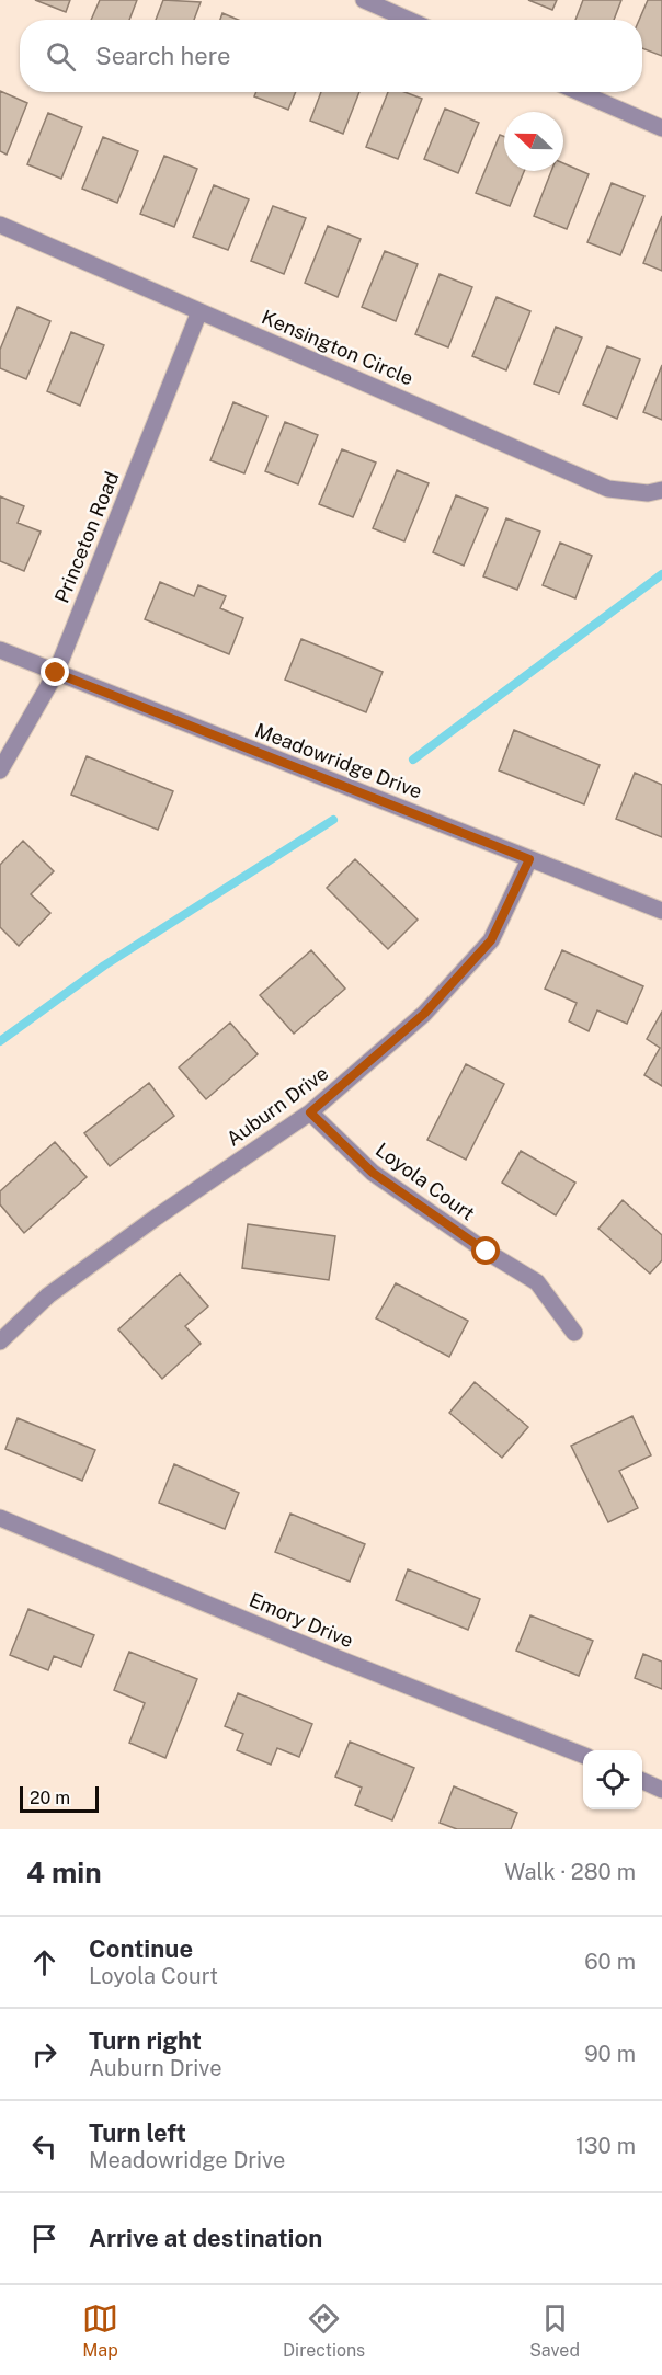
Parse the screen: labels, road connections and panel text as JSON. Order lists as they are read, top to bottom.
{
  "streets": {
    "street": [
      "Kensington Circle",
      "Princeton Road",
      "Meadowridge Drive",
      "Auburn Drive",
      "Loyola Court",
      "Emory Drive"
    ]
  },
  "crossings": [
    ["Kensington Circle", "Princeton Road"],
    ["Princeton Road", "Meadowridge Drive"],
    ["Meadowridge Drive", "Auburn Drive"],
    ["Auburn Drive", "Loyola Court"]
  ],
  "scale_bar": "20 m",
  "north": "left",
  "page": {
    "search": "Search here",
    "scale": "20 m",
    "heading": ["4 min", "Walk · 280 m"],
    "list": [
      ["Continue", "Loyola Court", "60 m"],
      ["Turn right", "Auburn Drive", "90 m"],
      ["Turn left", "Meadowridge Drive", "130 m"],
      "Arrive at destination"
    ],
    "nav": ["Map", "Directions", "Saved"]
  }
}
